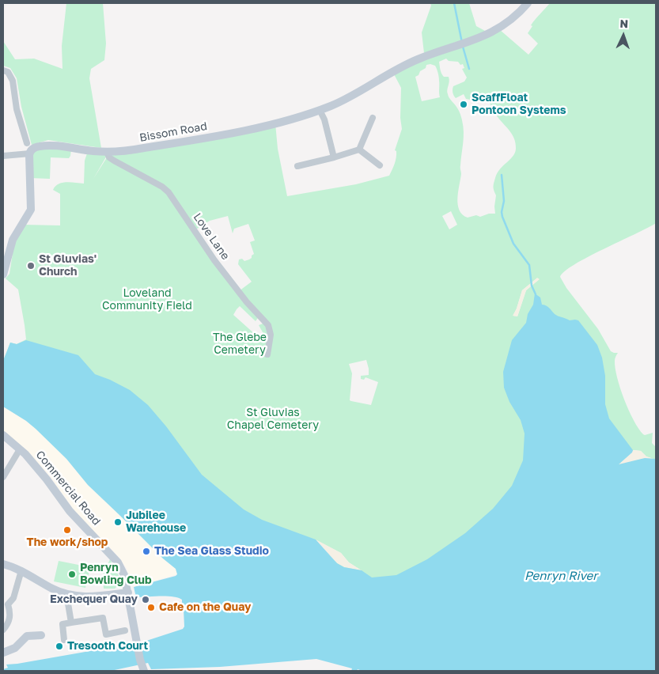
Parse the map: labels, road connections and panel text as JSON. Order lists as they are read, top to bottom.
{
  "streets": {
    "street": ["Bissom Road", "Love Lane", "Commercial Road"]
  },
  "crossings": [
    ["Bissom Road", "Love Lane"]
  ],
  "water": ["Penryn River"],
  "parks": ["Loveland Community Field", "The Glebe Cemetery", "St Gluvias Chapel Cemetery"],
  "places": [
    "ScaffFloat Pontoon Systems",
    "St Gluvias' Church",
    "Jubilee Warehouse",
    "The work/shop",
    "The Sea Glass Studio",
    "Penryn Bowling Club",
    "Exchequer Quay",
    "Cafe on the Quay",
    "Tresooth Court"
  ],
  "north": "top"
}
